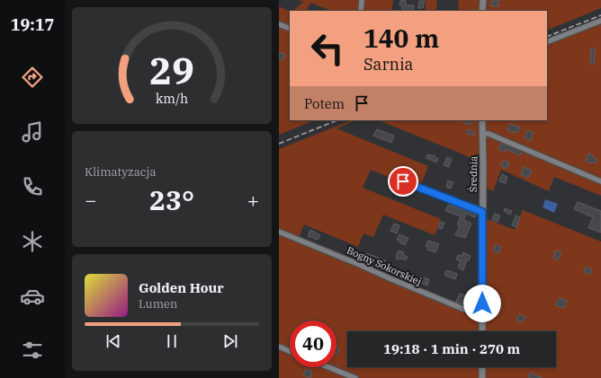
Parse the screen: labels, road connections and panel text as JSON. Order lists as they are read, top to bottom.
{
  "streets": {
    "street": ["Średnia", "Bogny Sokorskiej"]
  },
  "crossings": [
    ["Średnia", "Bogny Sokorskiej"]
  ],
  "page": {
    "tabs": "19:17",
    "turn": ["140 m", "Sarnia"],
    "then": "Potem",
    "tile": "Klimatyzacja",
    "heat": ["−", "23°", "+"],
    "song": ["Golden Hour", "Lumen"],
    "limit": "40",
    "trip": "19:18 · 1 min · 270 m",
    "gauge": ["29", "km/h"]
  }
}
